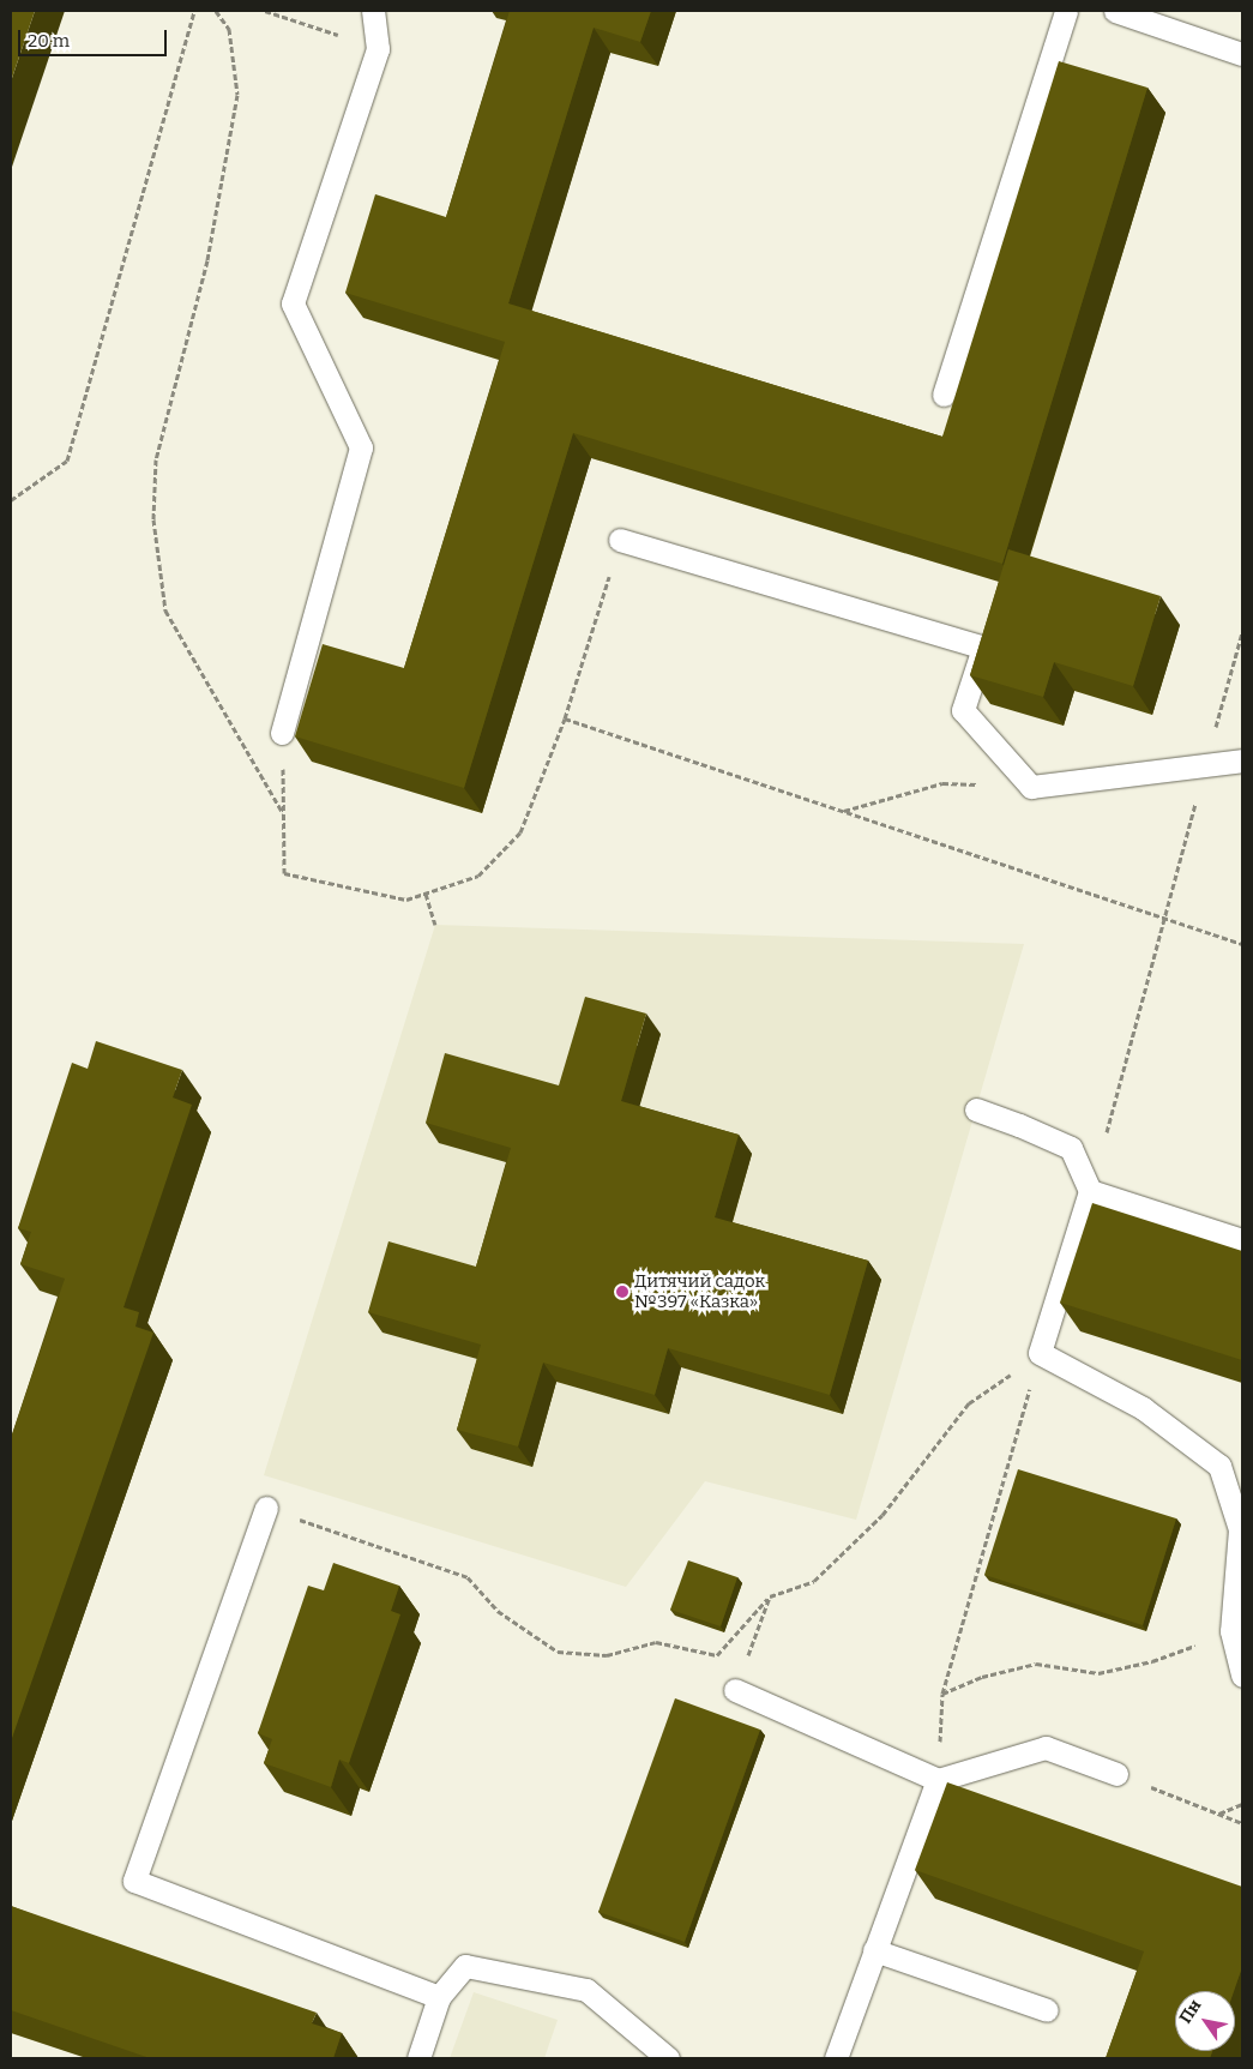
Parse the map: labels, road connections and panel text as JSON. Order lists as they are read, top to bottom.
{
  "places": ["Дитячий садок №397 «Казка»"],
  "scale_bar": "20 m",
  "north": "top left"
}
